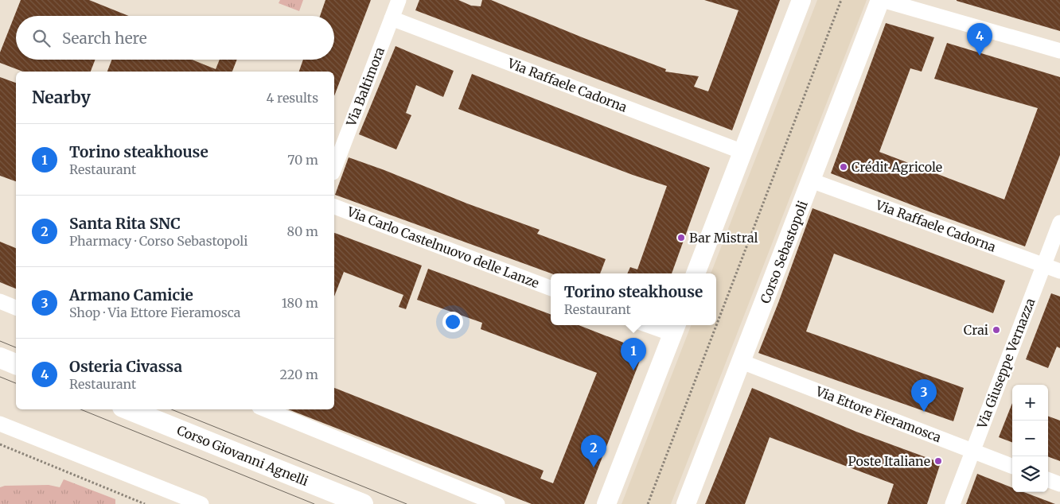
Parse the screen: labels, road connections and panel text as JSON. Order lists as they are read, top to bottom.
{
  "streets": {
    "main road": ["Corso Giovanni Agnelli"],
    "street": [
      "Via Raffaele Cadorna",
      "Via Baltimora",
      "Via Carlo Castelnuovo delle Lanze",
      "Corso Sebastopoli",
      "Via Giuseppe Vernazza",
      "Via Ettore Fieramosca"
    ]
  },
  "crossings": [
    ["Via Raffaele Cadorna", "Via Baltimora"],
    ["Via Raffaele Cadorna", "Corso Sebastopoli"],
    ["Via Raffaele Cadorna", "Via Giuseppe Vernazza"],
    ["Corso Sebastopoli", "Via Ettore Fieramosca"],
    ["Via Giuseppe Vernazza", "Via Ettore Fieramosca"]
  ],
  "places": [
    "Crédit Agricole",
    "Bar Mistral",
    "Crai",
    "Poste Italiane"
  ],
  "page": {
    "search": "Search here",
    "pins": [
      "4",
      "1",
      "3",
      "2"
    ],
    "heading": ["Nearby", "4 results"],
    "list": [
      {
        "mark": "1",
        "name": "Torino steakhouse",
        "note": "Restaurant",
        "value": "70 m"
      },
      {
        "mark": "2",
        "name": "Santa Rita SNC",
        "note": "Pharmacy · Corso Sebastopoli",
        "value": "80 m"
      },
      {
        "mark": "3",
        "name": "Armano Camicie",
        "note": "Shop · Via Ettore Fieramosca",
        "value": "180 m"
      },
      {
        "mark": "4",
        "name": "Osteria Civassa",
        "note": "Restaurant",
        "value": "220 m"
      }
    ],
    "popup": ["Torino steakhouse", "Restaurant"],
    "map_buttons": ["+", "−"]
  }
}
